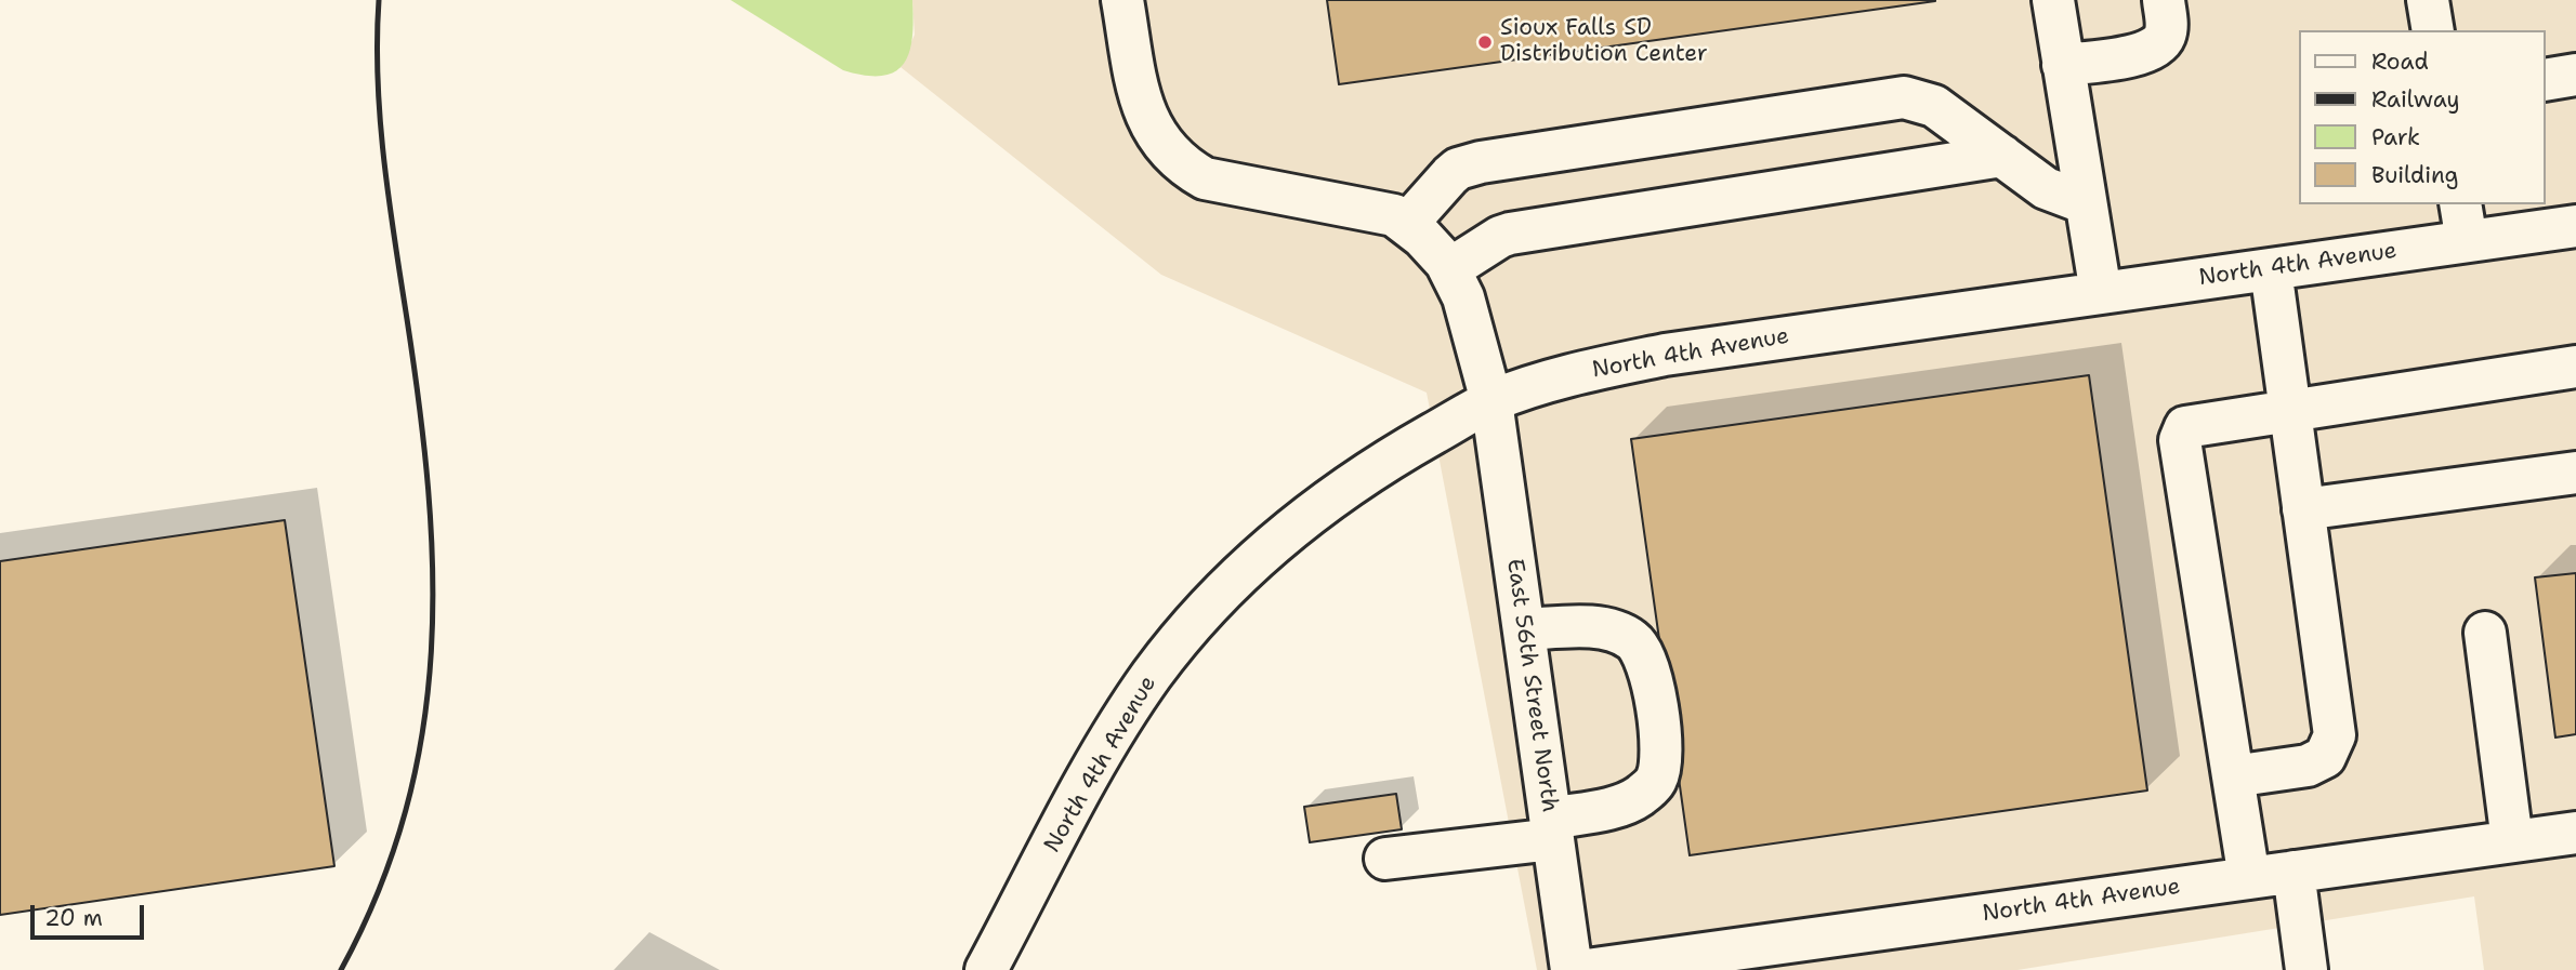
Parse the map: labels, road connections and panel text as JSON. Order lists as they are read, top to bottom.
{
  "streets": {
    "street": ["North 4th Avenue", "East 56th Street North"]
  },
  "crossings": [
    ["North 4th Avenue", "East 56th Street North"]
  ],
  "places": ["Sioux Falls SD Distribution Center"],
  "legend": [
    "Road",
    "Railway",
    "Park",
    "Building"
  ],
  "scale_bar": "20 m"
}
